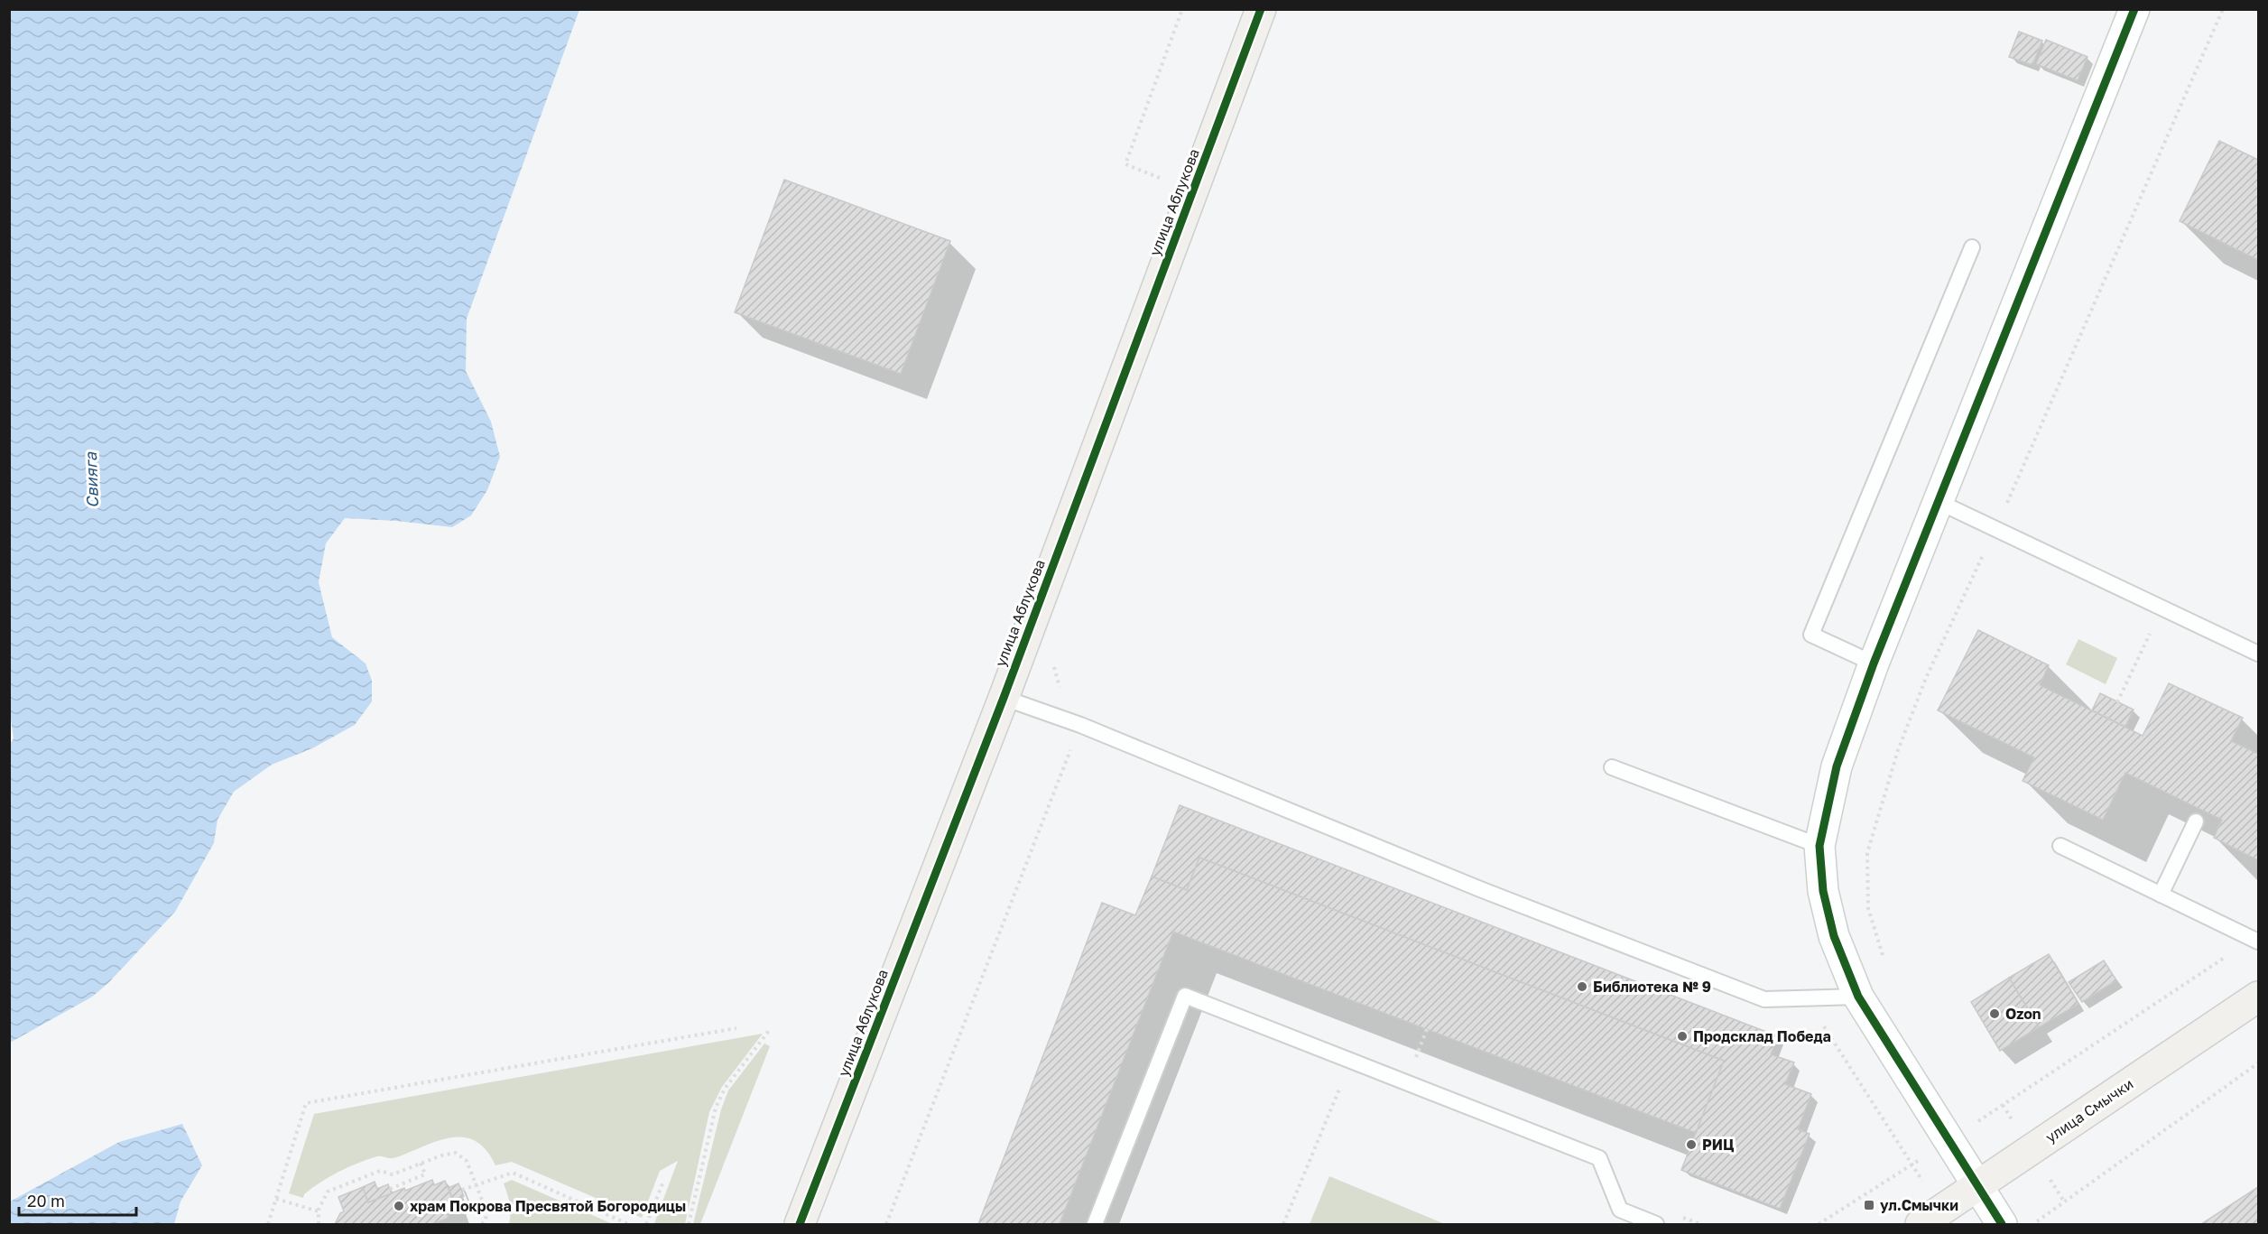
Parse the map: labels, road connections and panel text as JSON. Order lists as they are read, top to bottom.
{
  "streets": {
    "street": ["улица Аблукова", "улица Смычки"]
  },
  "water": ["Свияга"],
  "places": {
    "other": [
      "Библиотека № 9",
      "Ozon",
      "Продсклад Победа",
      "РИЦ",
      "храм Покрова Пресвятой Богородицы"
    ],
    "transit": ["ул.Смычки"]
  },
  "scale_bar": "20 m"
}
